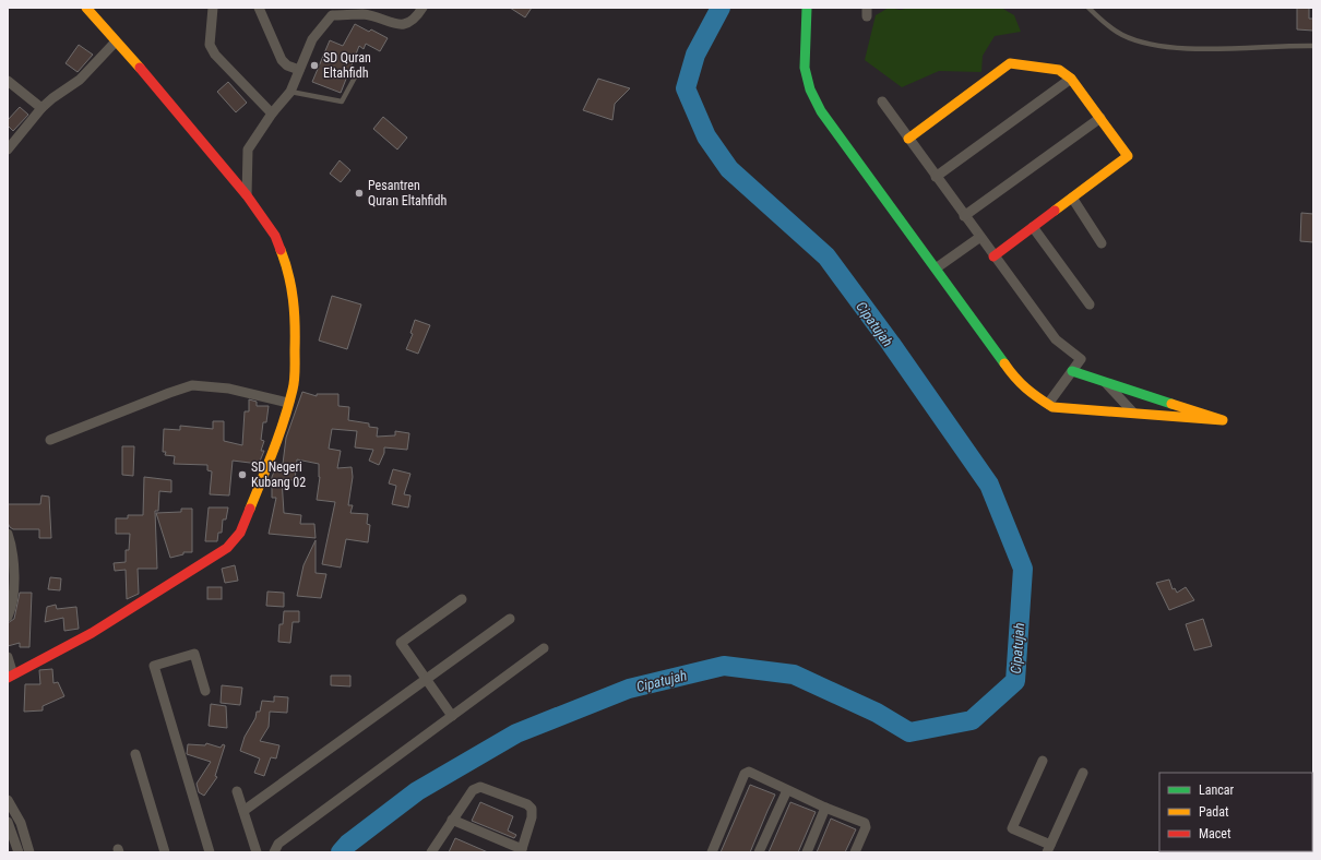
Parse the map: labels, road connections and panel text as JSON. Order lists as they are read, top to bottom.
{
  "water": ["Cipatujah"],
  "places": ["SD Quran Eltahfidh", "Pesantren Quran Eltahfidh", "SD Negeri Kubang 02"],
  "legend": ["Lancar", "Padat", "Macet"]
}
